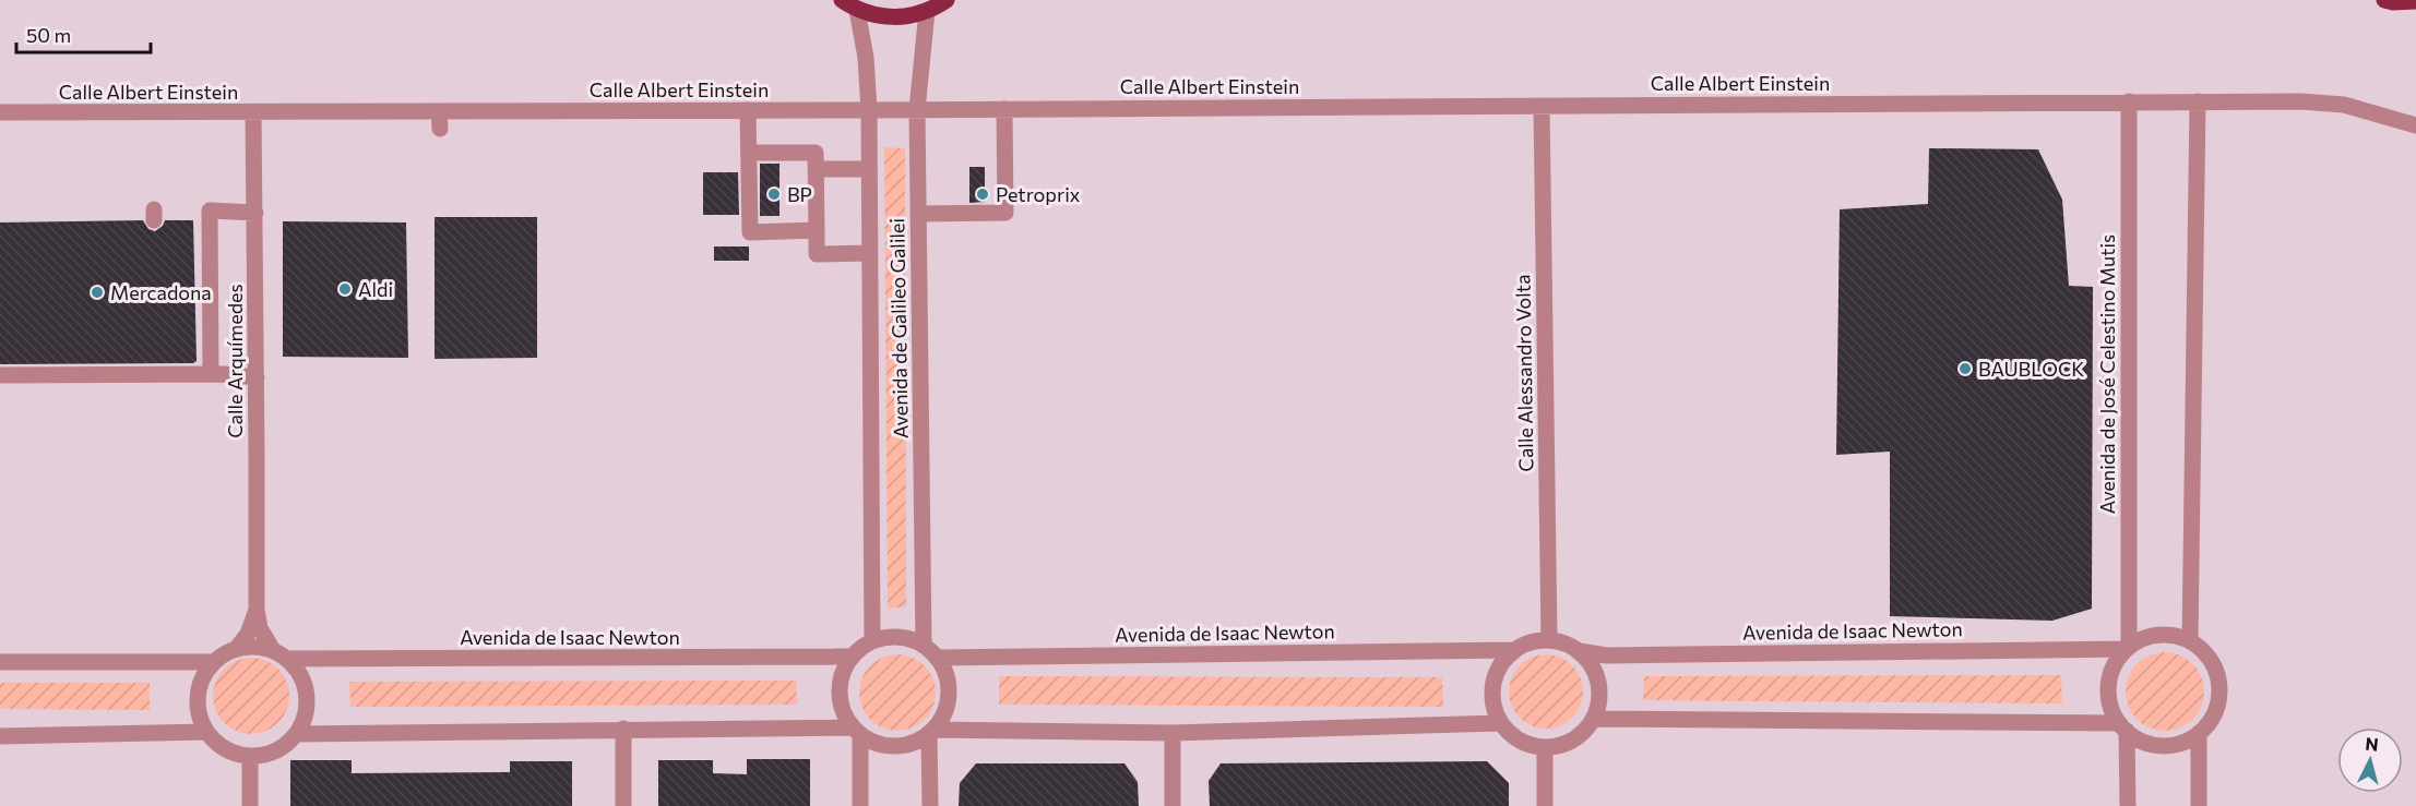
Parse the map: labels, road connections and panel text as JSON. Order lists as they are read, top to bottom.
{
  "streets": {
    "street": [
      "Calle Albert Einstein",
      "Avenida de Galileo Galilei",
      "Calle Arquímedes",
      "Calle Alessandro Volta",
      "Avenida de José Celestino Mutis",
      "Avenida de Isaac Newton"
    ]
  },
  "crossings": [
    ["Calle Albert Einstein", "Avenida de Galileo Galilei"],
    ["Calle Albert Einstein", "Calle Arquímedes"],
    ["Calle Albert Einstein", "Calle Alessandro Volta"],
    ["Calle Albert Einstein", "Avenida de José Celestino Mutis"],
    ["Avenida de Galileo Galilei", "Avenida de Isaac Newton"],
    ["Calle Arquímedes", "Avenida de Isaac Newton"],
    ["Calle Alessandro Volta", "Avenida de Isaac Newton"],
    ["Avenida de José Celestino Mutis", "Avenida de Isaac Newton"]
  ],
  "places": [
    "BP",
    "Petroprix",
    "Aldi",
    "Mercadona",
    "BAUBLOCK"
  ],
  "scale_bar": "50 m",
  "north": "top"
}
